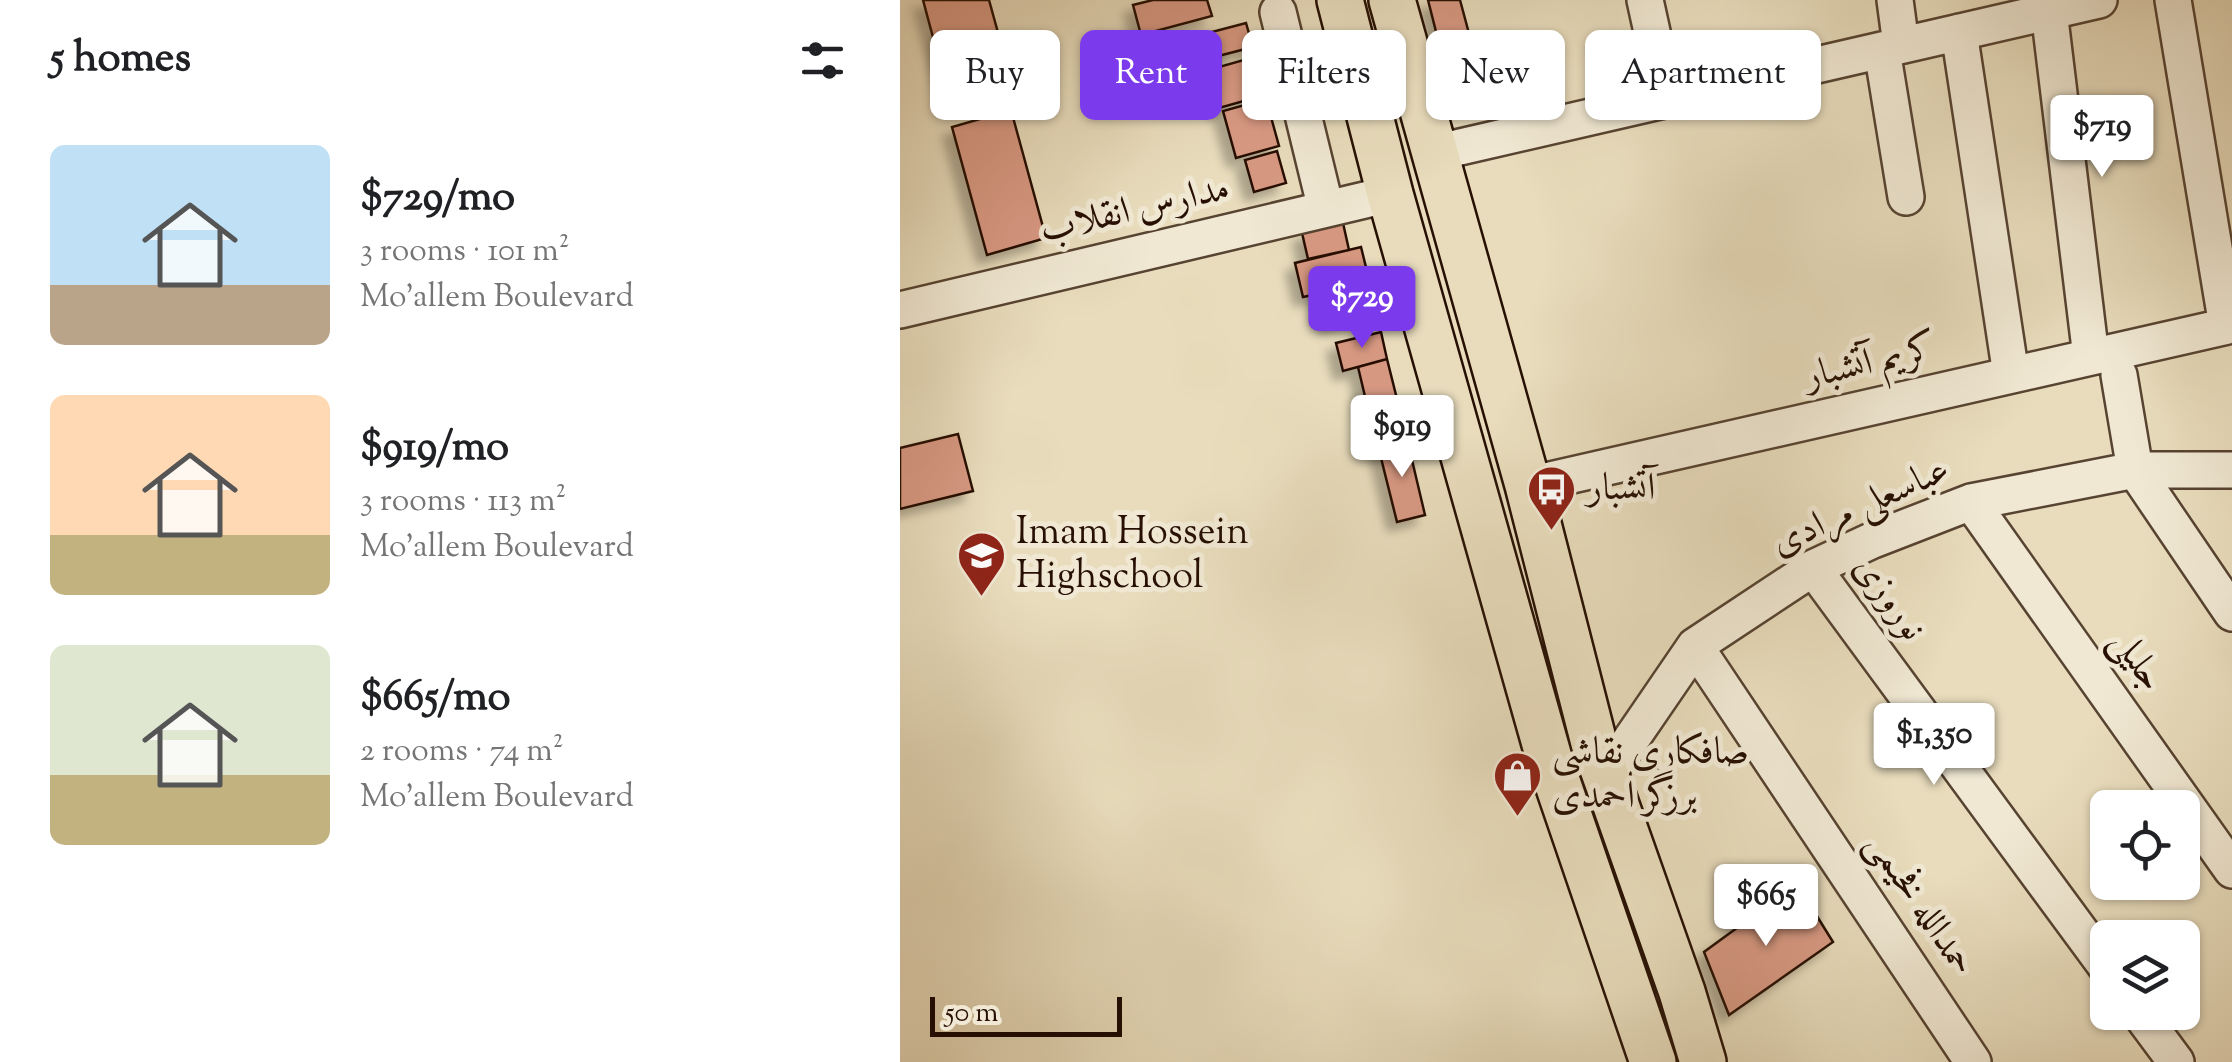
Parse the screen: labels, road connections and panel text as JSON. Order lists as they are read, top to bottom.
{
  "streets": {
    "street": [
      "مدارس انقلاب",
      "کریم آتشبار",
      "عباسعلی مرادی",
      "نوروزی",
      "جلیلی",
      "حمدالله فخیمی"
    ]
  },
  "crossings": [
    ["عباسعلی مرادی", "نوروزی"],
    ["عباسعلی مرادی", "جلیلی"],
    ["عباسعلی مرادی", "حمدالله فخیمی"]
  ],
  "places": {
    "bus stop": ["آتشبار"],
    "school or university": ["Imam Hossein Highschool"],
    "shop": ["صافکاری نقاشی برزگر احمدی"]
  },
  "scale_bar": "50 m",
  "page": {
    "heading": "5 homes",
    "chip": [
      "Buy",
      "Rent",
      "Filters",
      "New",
      "Apartment"
    ],
    "price": [
      "$719",
      "$729",
      "$919",
      "$1,350",
      "$665"
    ],
    "list": [
      {
        "name": "$729/mo",
        "note": "3 rooms · 101 m² · Mo'allem Boulevard"
      },
      {
        "name": "$919/mo",
        "note": "3 rooms · 113 m² · Mo'allem Boulevard"
      },
      {
        "name": "$665/mo",
        "note": "2 rooms · 74 m² · Mo'allem Boulevard"
      }
    ],
    "scale": "50 m"
  }
}
